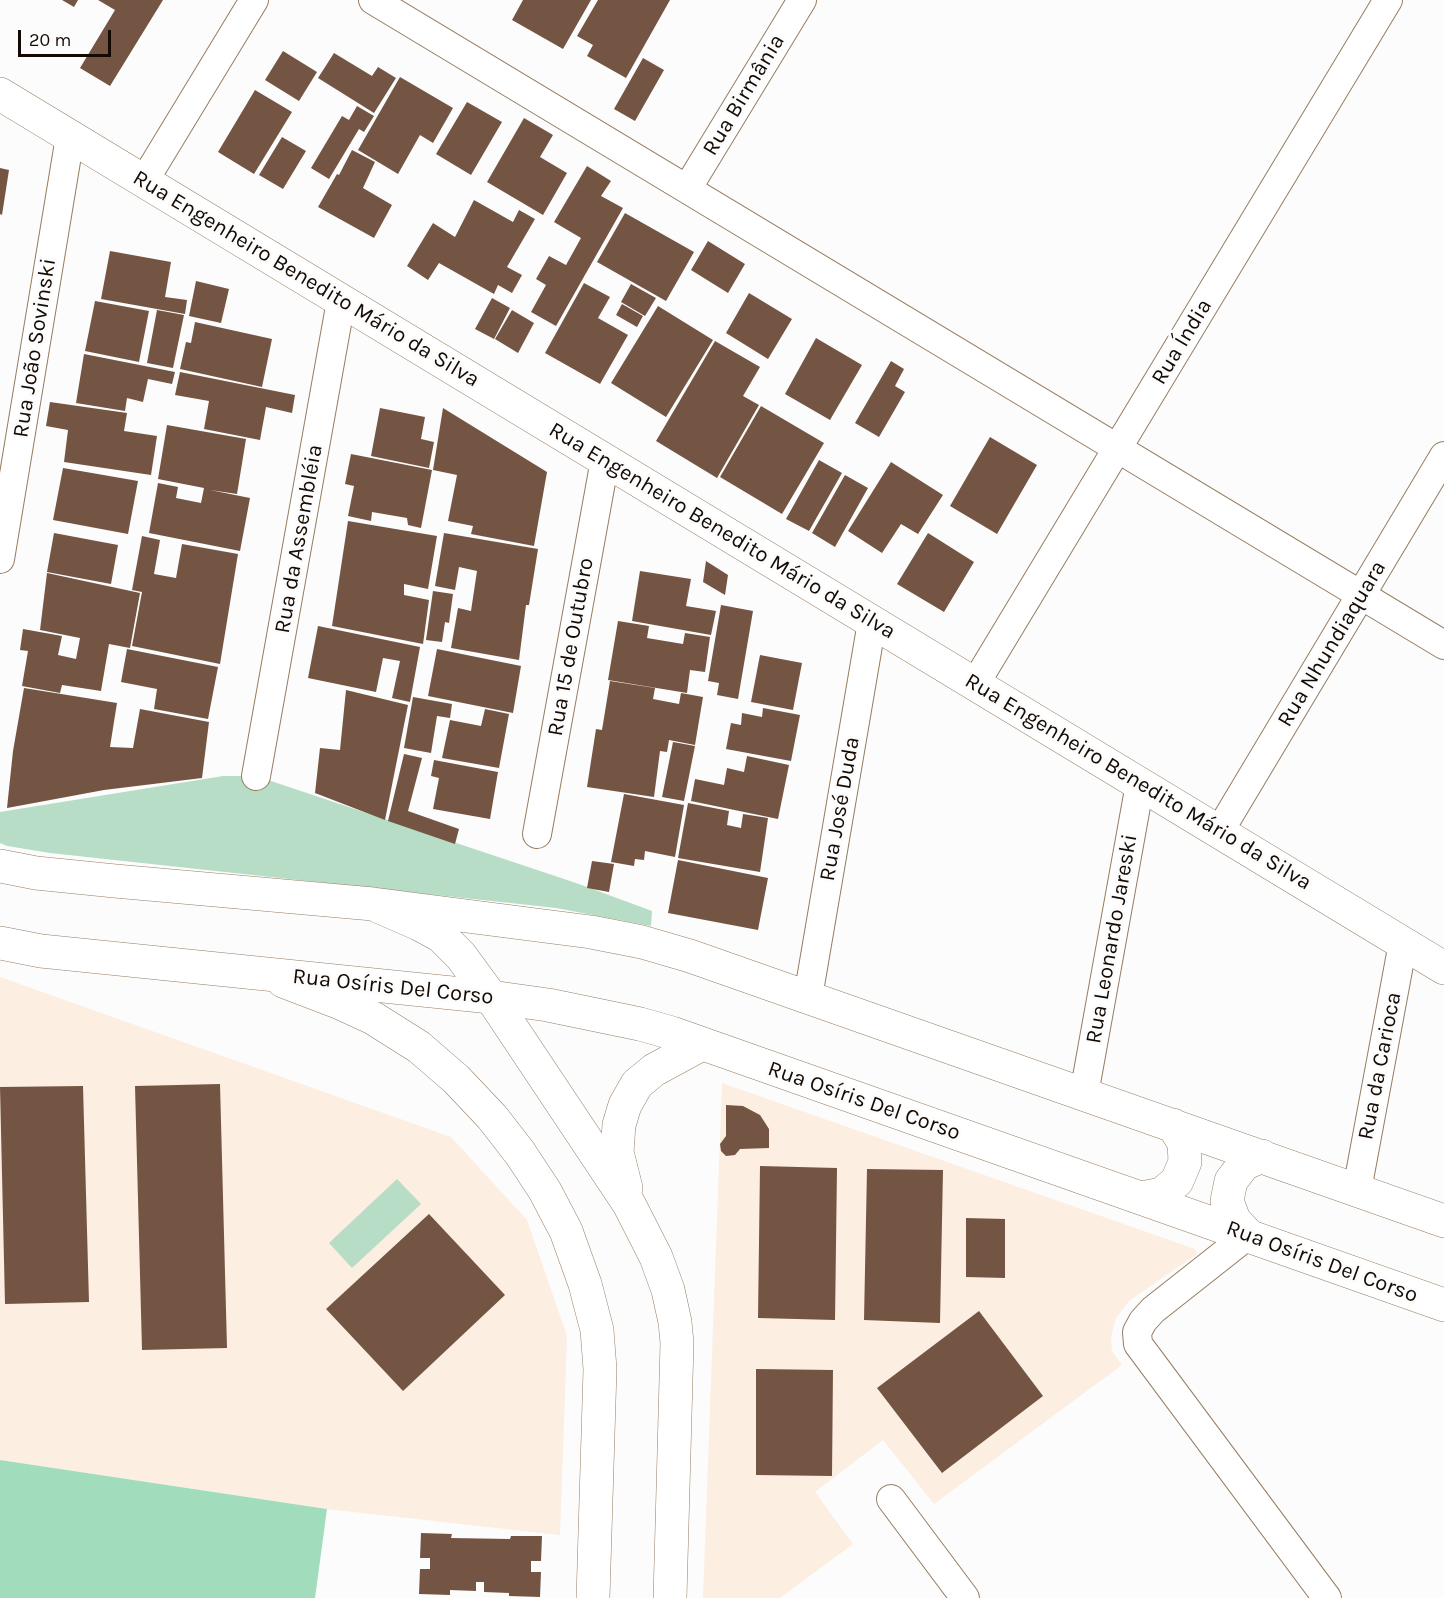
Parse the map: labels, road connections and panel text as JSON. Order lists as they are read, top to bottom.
{
  "streets": {
    "main road": ["Rua Engenheiro Benedito Mário da Silva", "Rua Osíris Del Corso"],
    "street": [
      "Rua Birmânia",
      "Rua Índia",
      "Rua João Sovinski",
      "Rua da Assembléia",
      "Rua Nhundiaquara",
      "Rua 15 de Outubro",
      "Rua José Duda",
      "Rua Leonardo Jareski",
      "Rua da Carioca"
    ]
  },
  "crossings": [
    ["Rua Engenheiro Benedito Mário da Silva", "Rua Índia"],
    ["Rua Engenheiro Benedito Mário da Silva", "Rua João Sovinski"],
    ["Rua Engenheiro Benedito Mário da Silva", "Rua da Assembléia"],
    ["Rua Engenheiro Benedito Mário da Silva", "Rua Nhundiaquara"],
    ["Rua Engenheiro Benedito Mário da Silva", "Rua 15 de Outubro"],
    ["Rua Engenheiro Benedito Mário da Silva", "Rua José Duda"],
    ["Rua Engenheiro Benedito Mário da Silva", "Rua Leonardo Jareski"],
    ["Rua Engenheiro Benedito Mário da Silva", "Rua da Carioca"]
  ],
  "scale_bar": "20 m"
}
